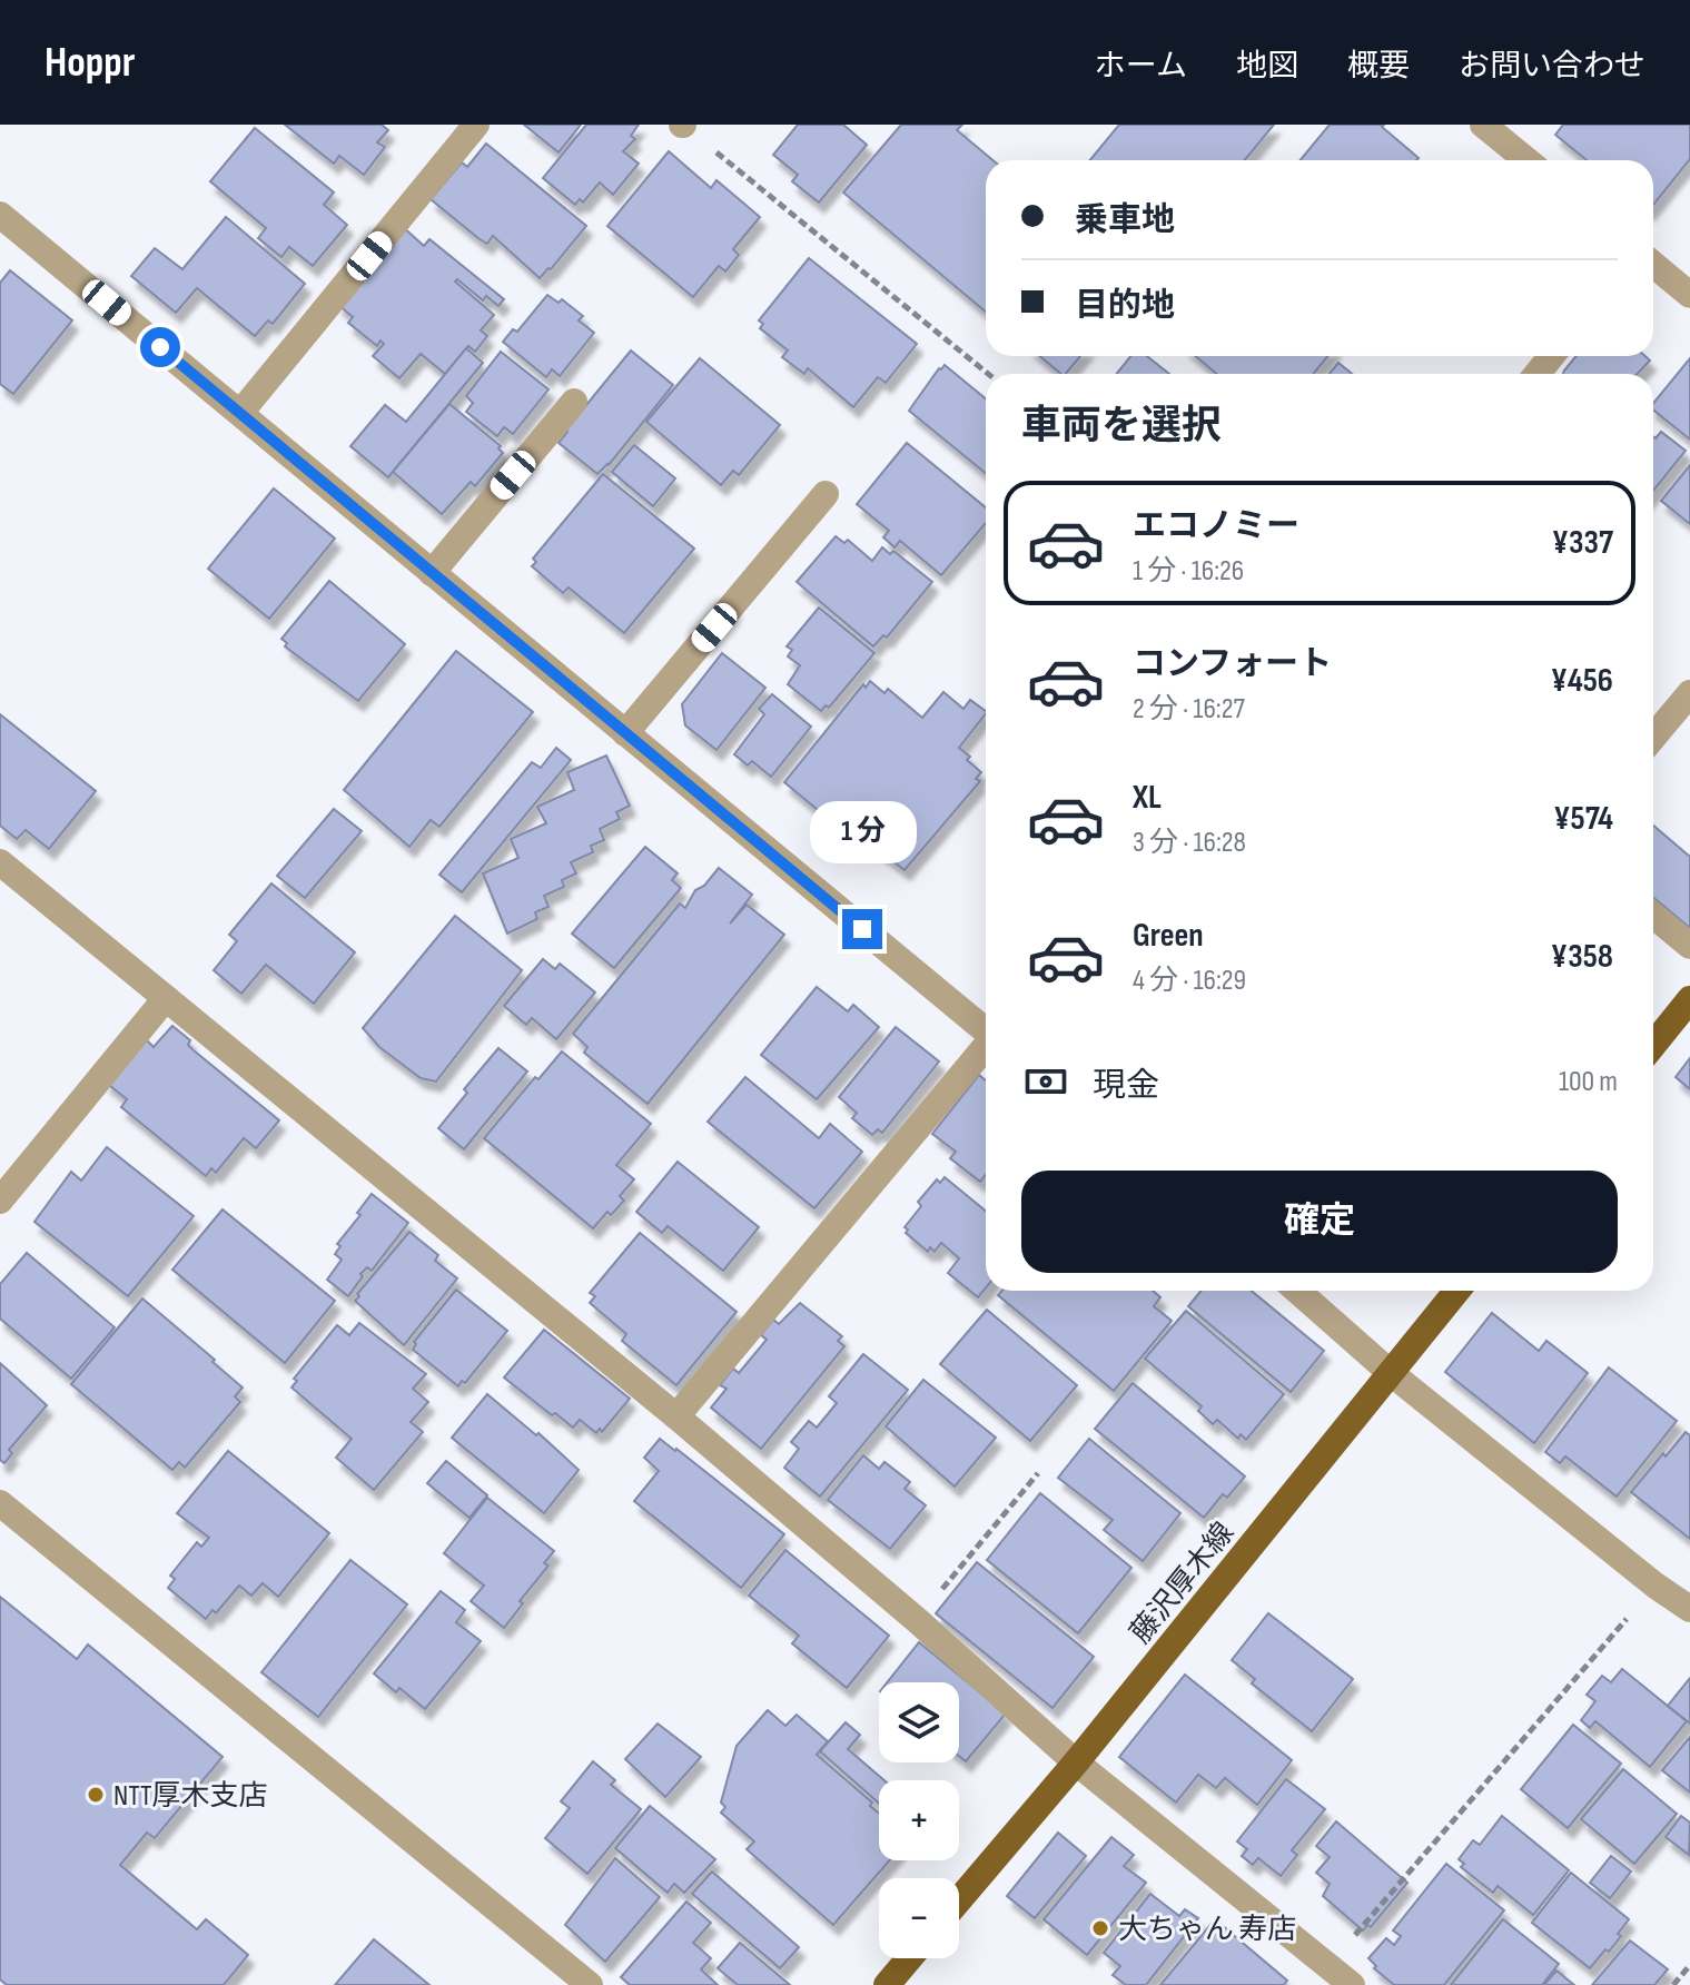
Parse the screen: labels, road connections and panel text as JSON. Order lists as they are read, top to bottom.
{
  "streets": {
    "main road": ["藤沢厚木線"]
  },
  "places": ["NTT厚木支店", "大ちゃん 寿店"],
  "page": {
    "header": "Hoppr",
    "nav": [
      "ホーム",
      "地図",
      "概要",
      "お問い合わせ"
    ],
    "banner": ["乗車地", "目的地"],
    "heading": "車両を選択",
    "list": [
      {
        "name": "エコノミー",
        "note": "1 分 · 16:26",
        "value": "¥337"
      },
      {
        "name": "コンフォート",
        "note": "2 分 · 16:27",
        "value": "¥456"
      },
      {
        "name": "XL",
        "note": "3 分 · 16:28",
        "value": "¥574"
      },
      {
        "name": "Green",
        "note": "4 分 · 16:29",
        "value": "¥358"
      }
    ],
    "bubble": "1 分",
    "pay": ["現金", "100 m"],
    "buttons": "確定",
    "map_buttons": ["+", "−"]
  }
}
